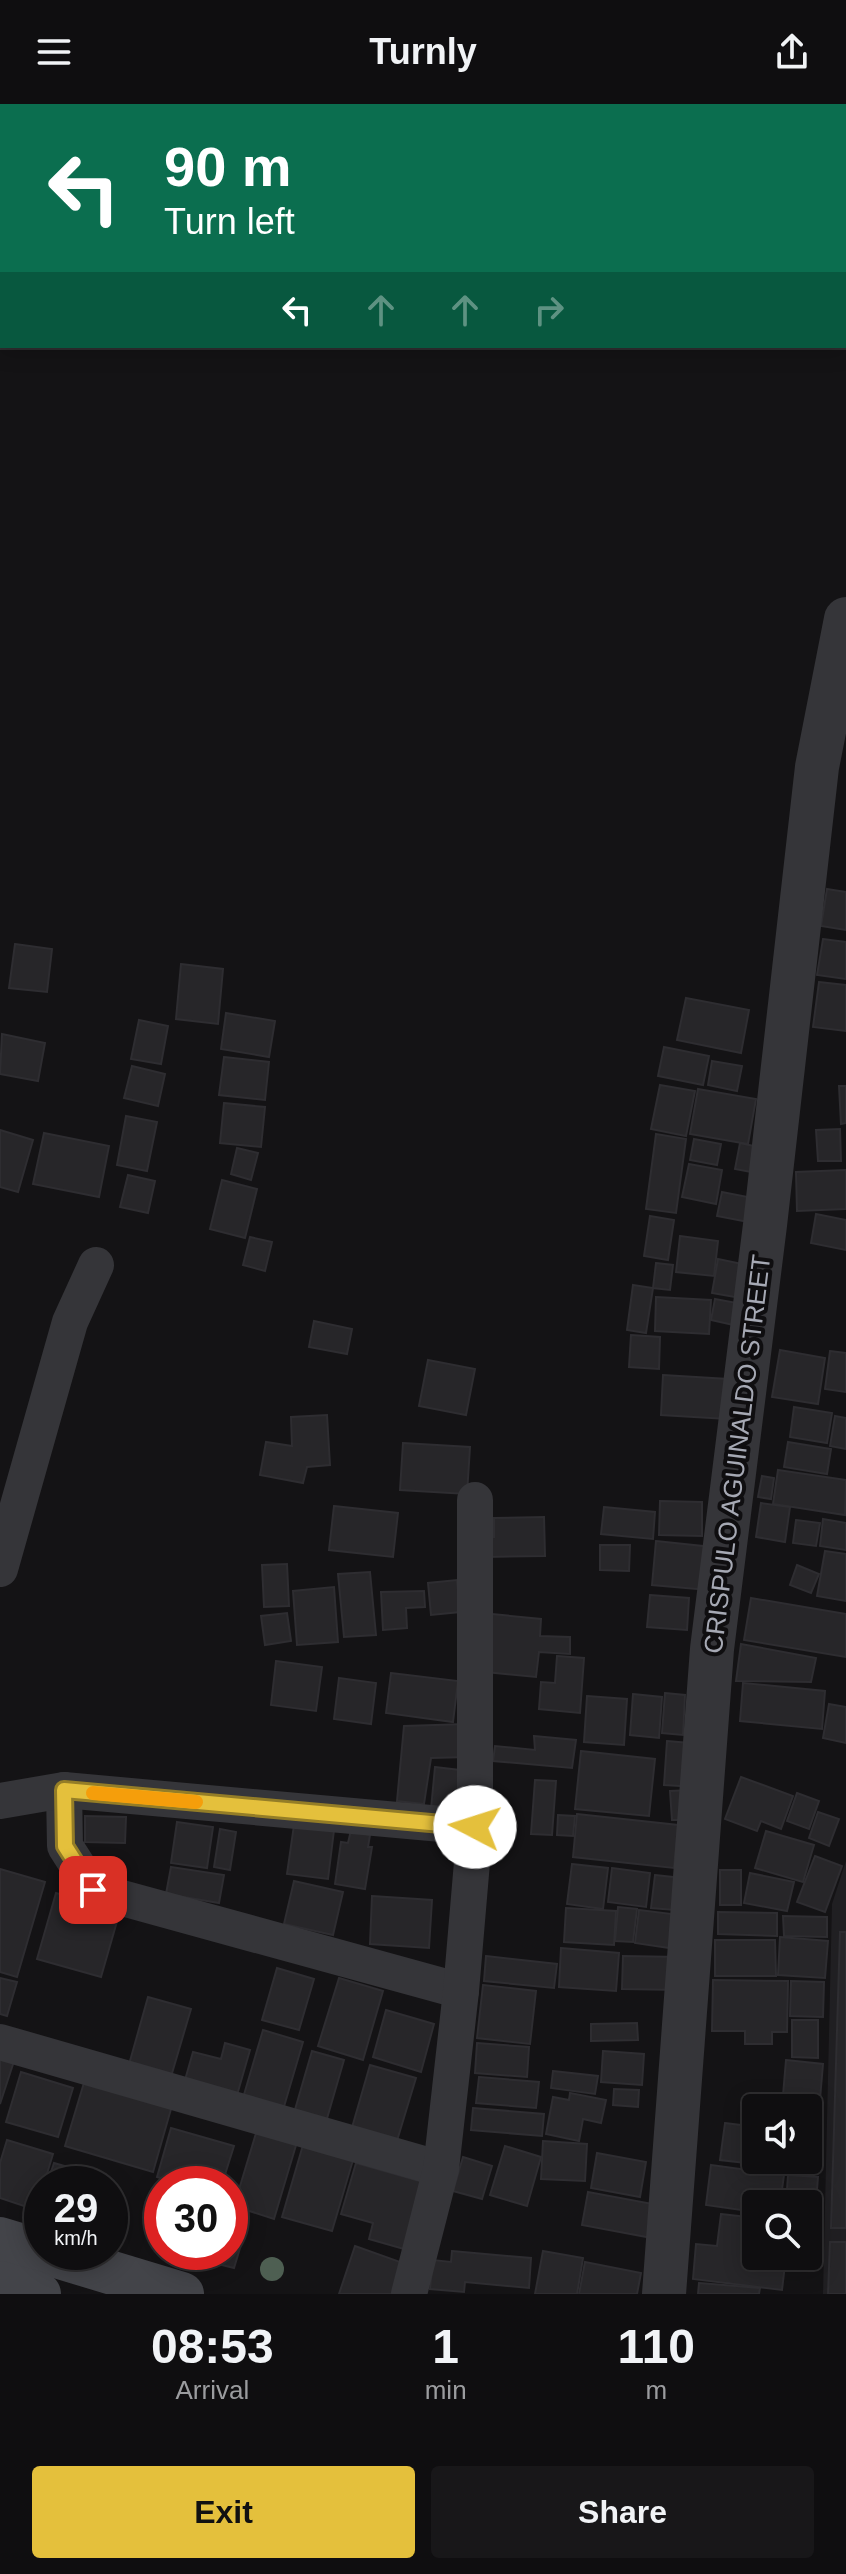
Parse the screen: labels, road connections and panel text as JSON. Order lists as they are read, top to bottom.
{
  "streets": {
    "street": ["CRISPULO AGUINALDO STREET"]
  },
  "page": {
    "header": "Turnly",
    "turn": ["90 m", "Turn left"],
    "speed": "29 km/h",
    "limit": "30",
    "eta": [
      "08:53",
      "Arrival",
      "1",
      "min",
      "110",
      "m"
    ],
    "buttons": ["Exit", "Share"]
  }
}
